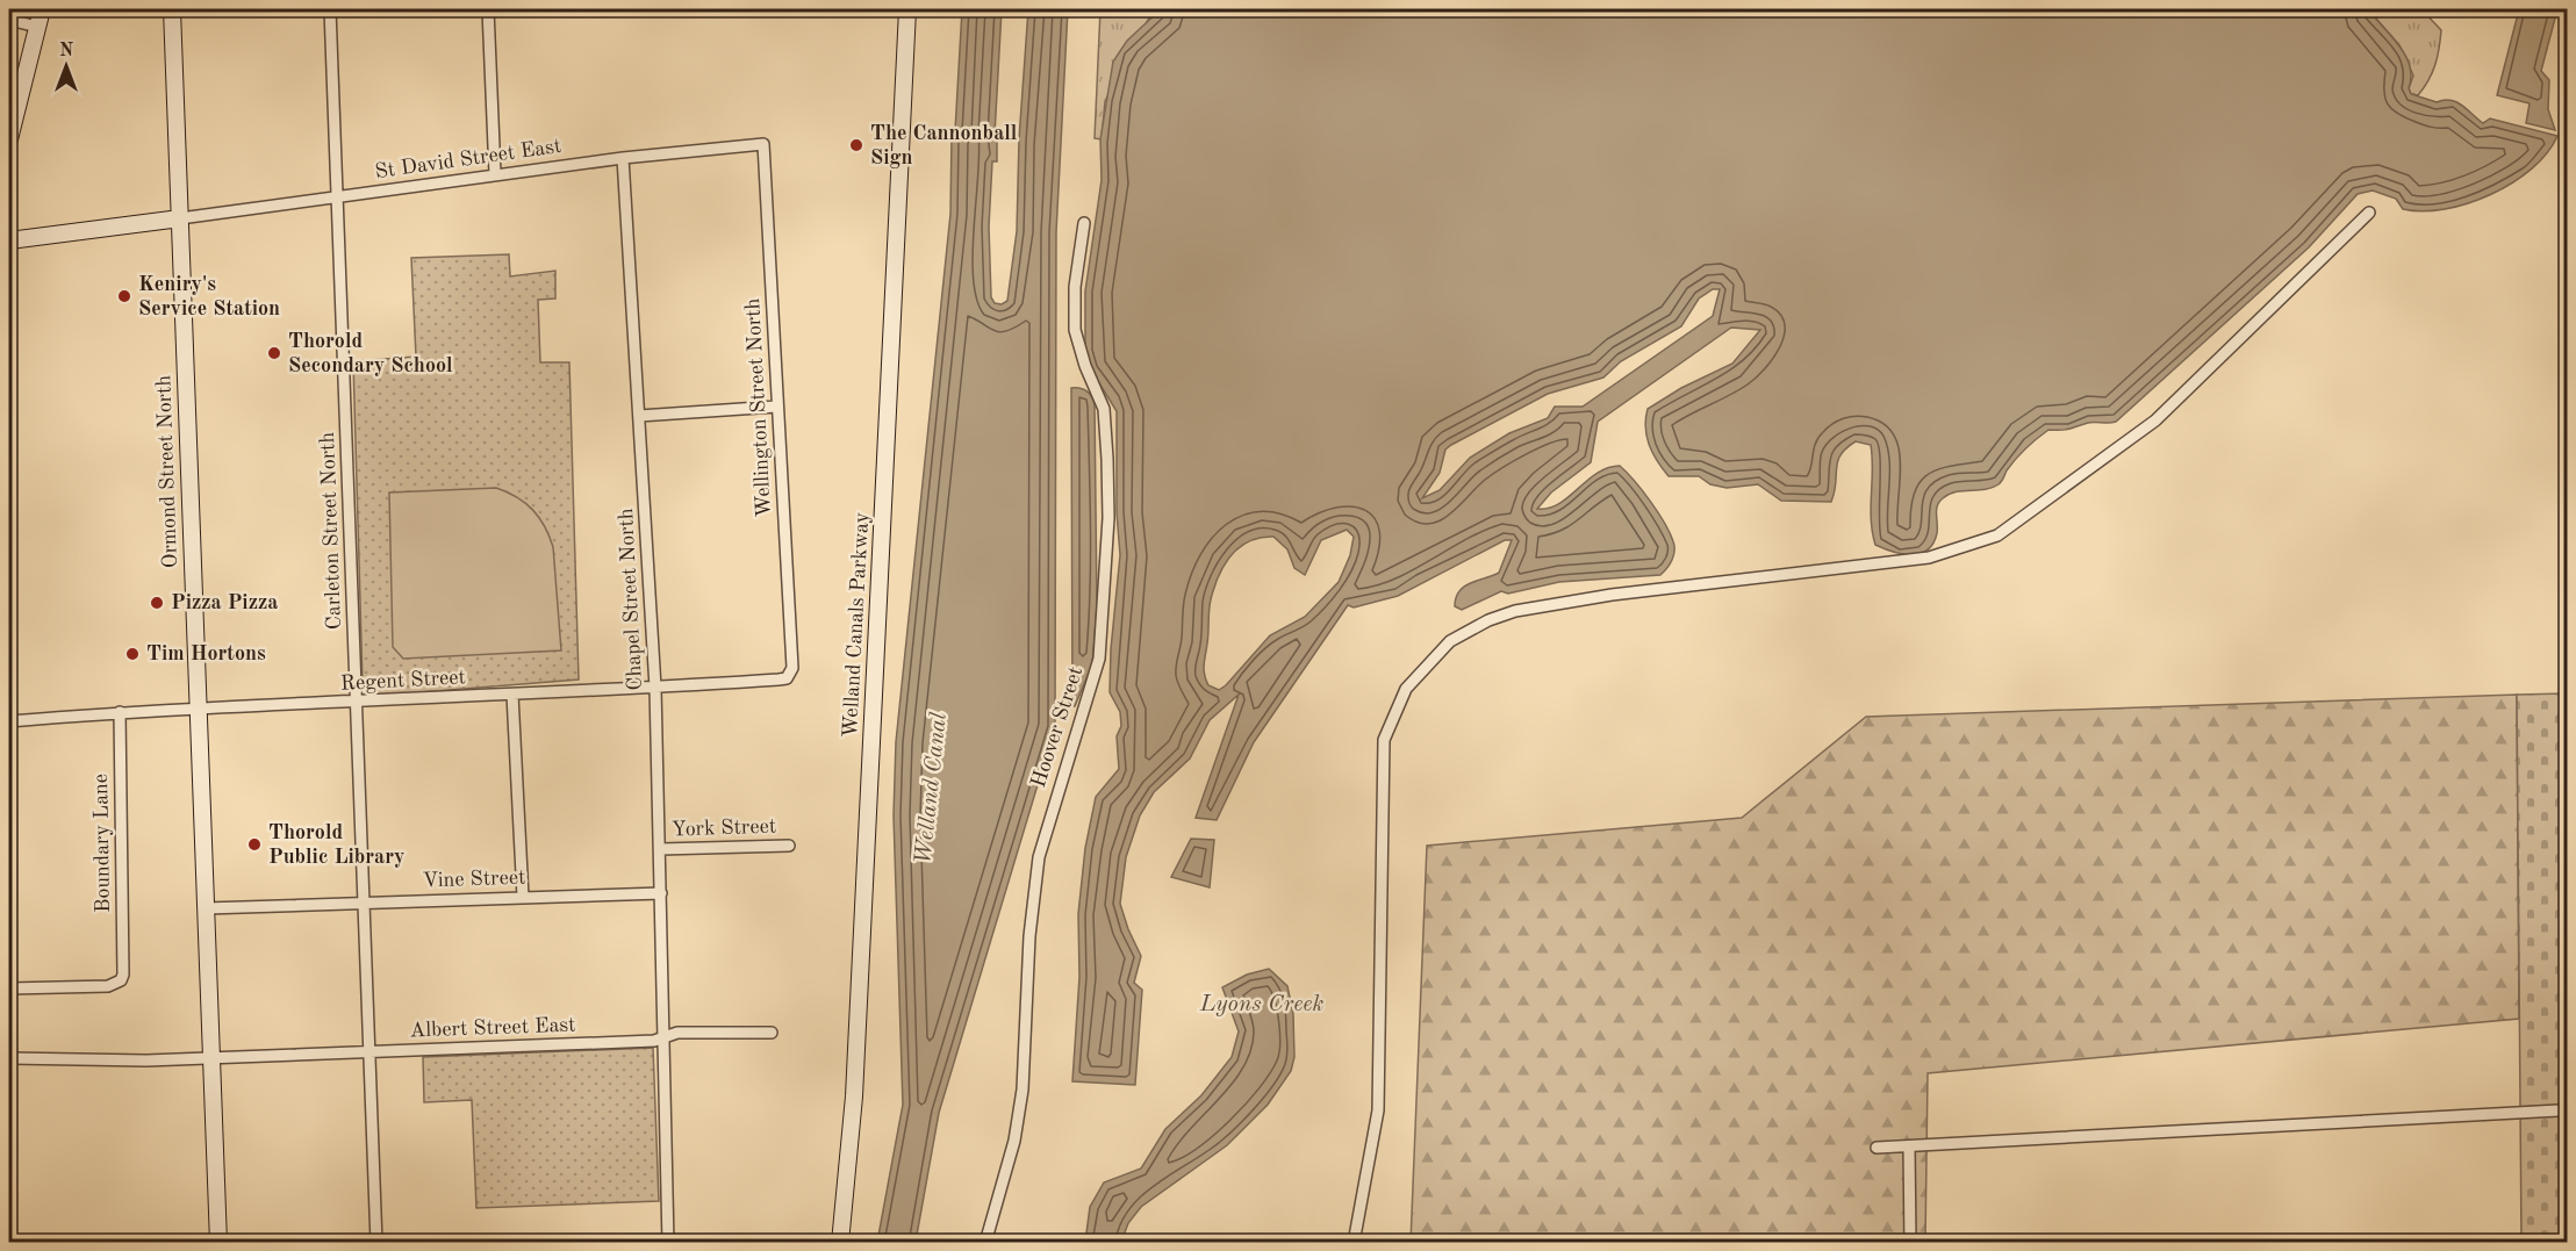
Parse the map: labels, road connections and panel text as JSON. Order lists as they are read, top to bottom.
{
  "streets": {
    "street": [
      "St David Street East",
      "Wellington Street North",
      "Ormond Street North",
      "Carleton Street North",
      "Chapel Street North",
      "Welland Canals Parkway",
      "Regent Street",
      "Hoover Street",
      "York Street",
      "Boundary Lane",
      "Vine Street",
      "Albert Street East"
    ]
  },
  "crossings": [
    ["St David Street East", "Wellington Street North"],
    ["St David Street East", "Ormond Street North"],
    ["St David Street East", "Carleton Street North"],
    ["St David Street East", "Chapel Street North"],
    ["Wellington Street North", "Regent Street"],
    ["Ormond Street North", "Regent Street"],
    ["Ormond Street North", "Vine Street"],
    ["Ormond Street North", "Albert Street East"],
    ["Carleton Street North", "Regent Street"],
    ["Carleton Street North", "Vine Street"],
    ["Carleton Street North", "Albert Street East"],
    ["Chapel Street North", "Regent Street"],
    ["Chapel Street North", "York Street"],
    ["Chapel Street North", "Vine Street"],
    ["Chapel Street North", "Albert Street East"],
    ["Regent Street", "Boundary Lane"]
  ],
  "water": ["Welland Canal", "Lyons Creek"],
  "places": [
    "The Cannonball Sign",
    "Keniry's Service Station",
    "Thorold Secondary School",
    "Pizza Pizza",
    "Tim Hortons",
    "Thorold Public Library"
  ],
  "north": "top"
}
